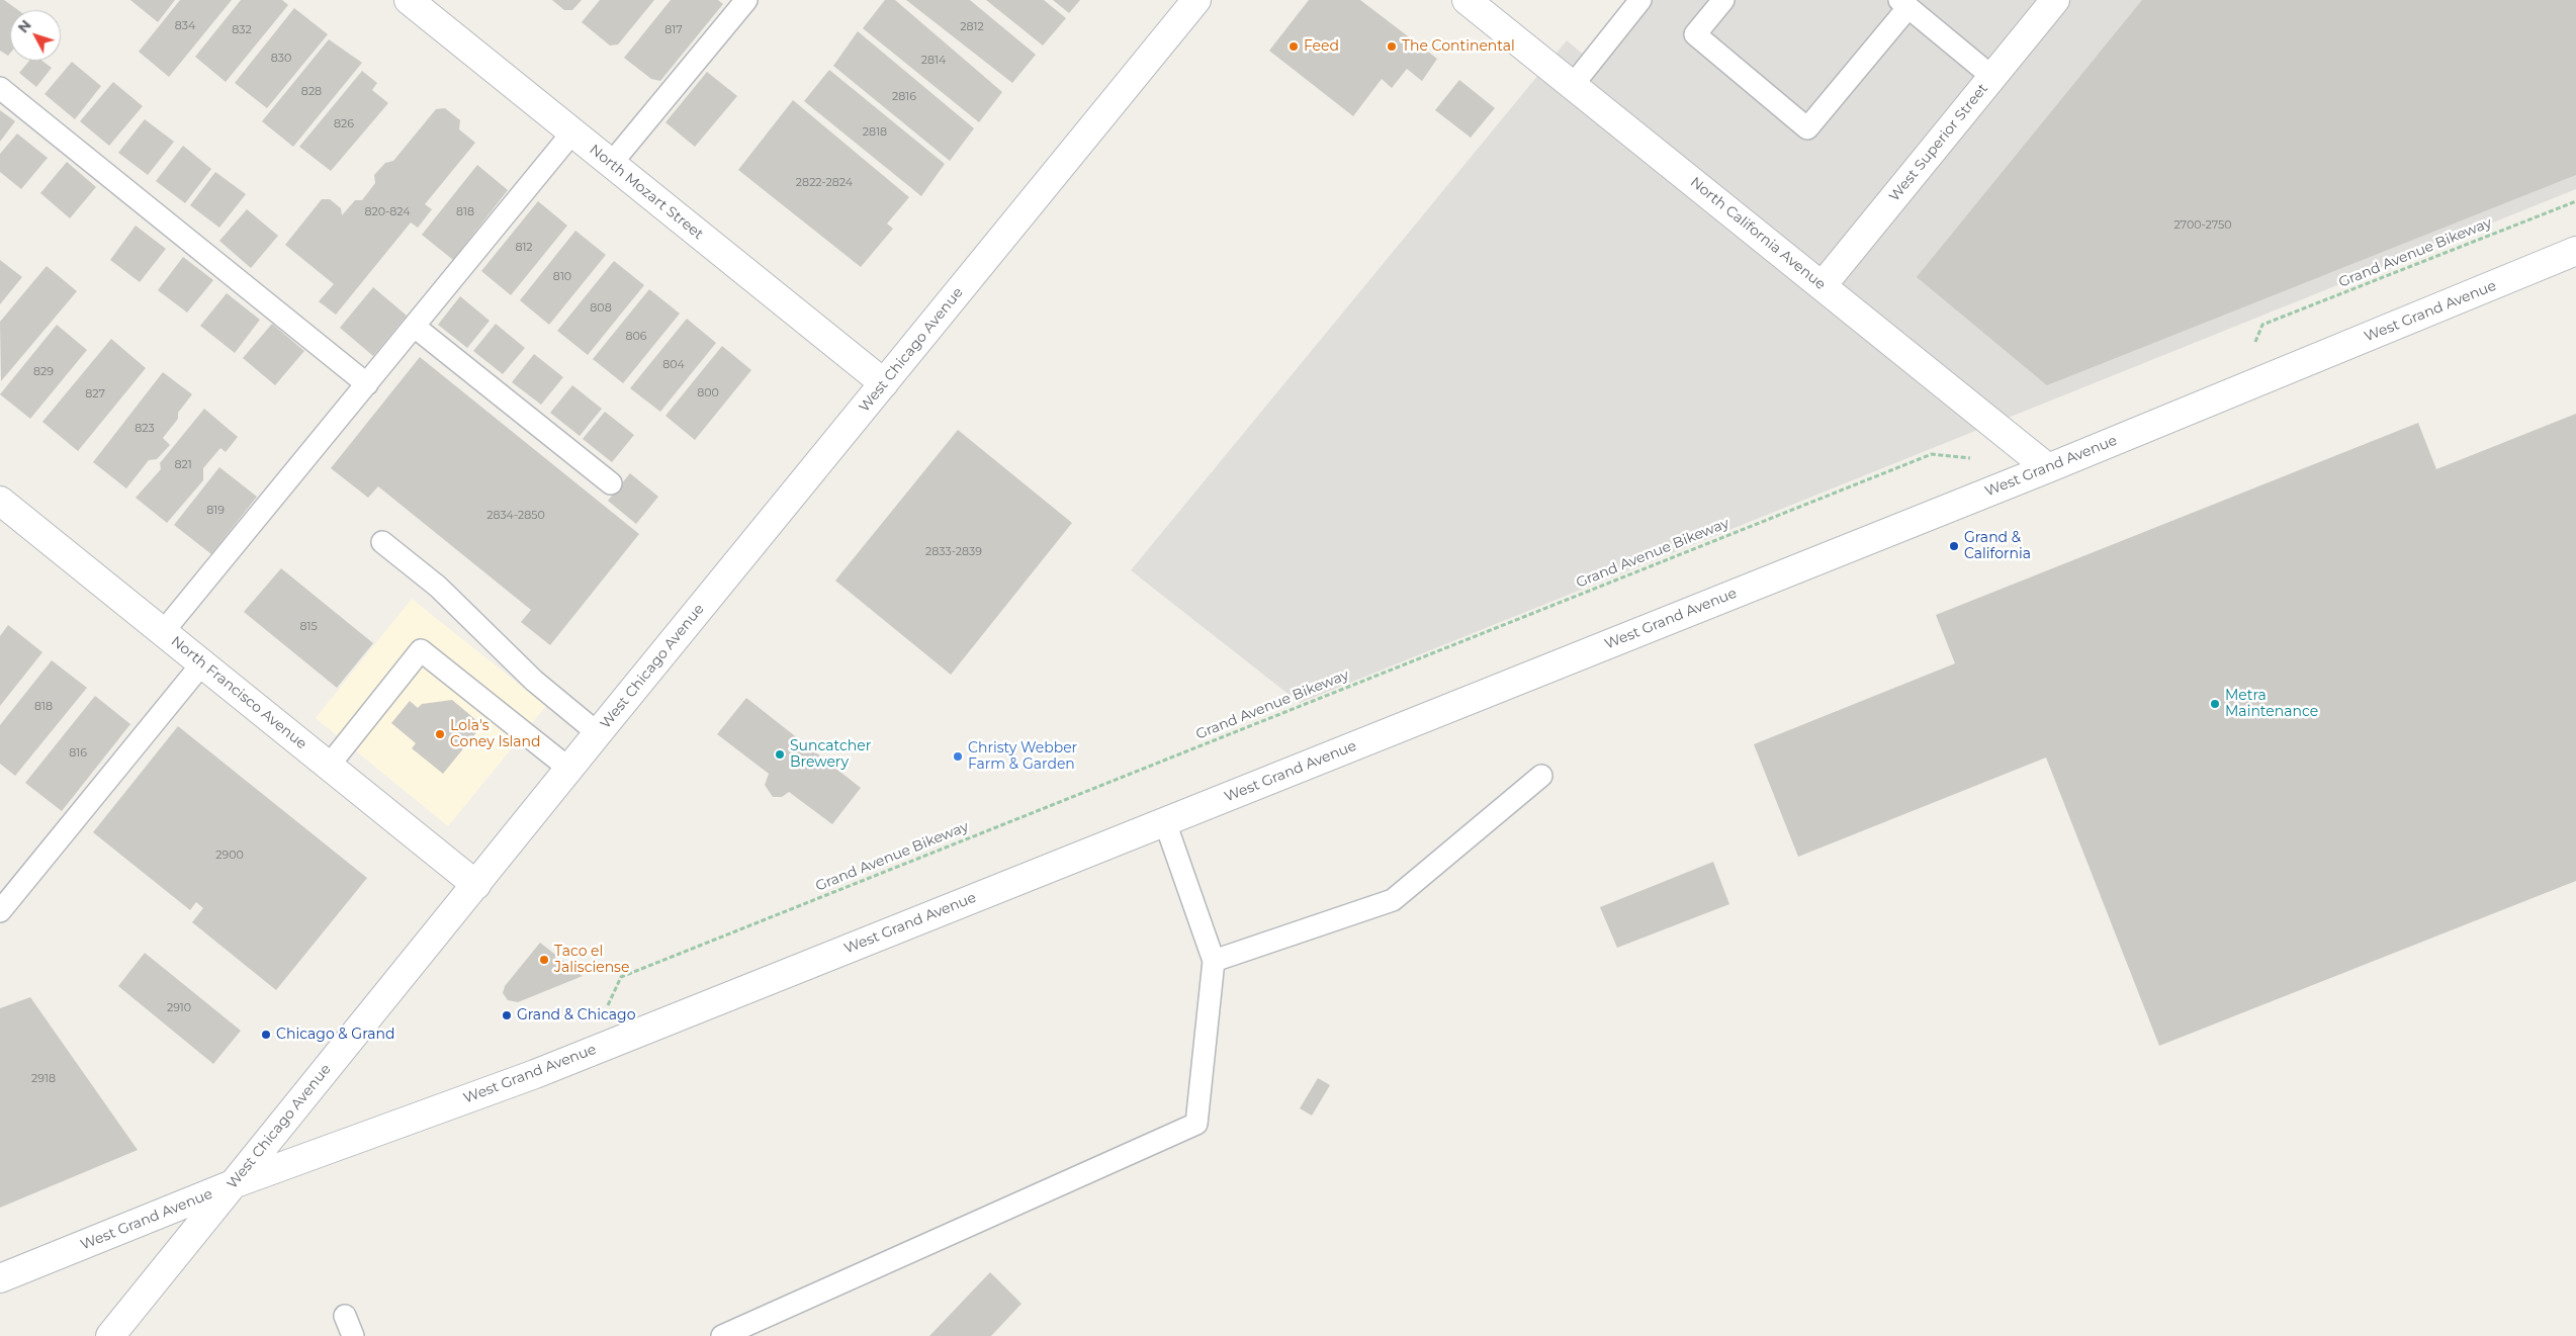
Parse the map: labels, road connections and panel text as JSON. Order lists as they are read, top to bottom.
{
  "streets": {
    "main road": [
      "West Superior Street",
      "North Mozart Street",
      "North California Avenue",
      "West Grand Avenue",
      "West Chicago Avenue",
      "North Francisco Avenue"
    ],
    "path": ["Grand Avenue Bikeway"]
  },
  "crossings": [
    ["West Superior Street", "North California Avenue"],
    ["North Mozart Street", "West Chicago Avenue"],
    ["North California Avenue", "West Grand Avenue"],
    ["West Grand Avenue", "West Chicago Avenue"],
    ["West Chicago Avenue", "North Francisco Avenue"]
  ],
  "places": [
    "Feed",
    "The Continental",
    "Grand & California",
    "Metra Maintenance",
    "Lola's Coney Island",
    "Suncatcher Brewery",
    "Christy Webber Farm & Garden",
    "Taco el Jalisciense",
    "Grand & Chicago",
    "Chicago & Grand"
  ],
  "house_numbers": [
    "834",
    "2812",
    "832",
    "817",
    "830",
    "2814",
    "828",
    "2816",
    "826",
    "2818",
    "2822-2824",
    "820-824",
    "818",
    "2700-2750",
    "812",
    "810",
    "808",
    "806",
    "804",
    "829",
    "800",
    "827",
    "823",
    "821",
    "819",
    "2834-2850",
    "2833-2839",
    "815",
    "818",
    "816",
    "2900",
    "2910",
    "2918"
  ],
  "north": "top left"
}
